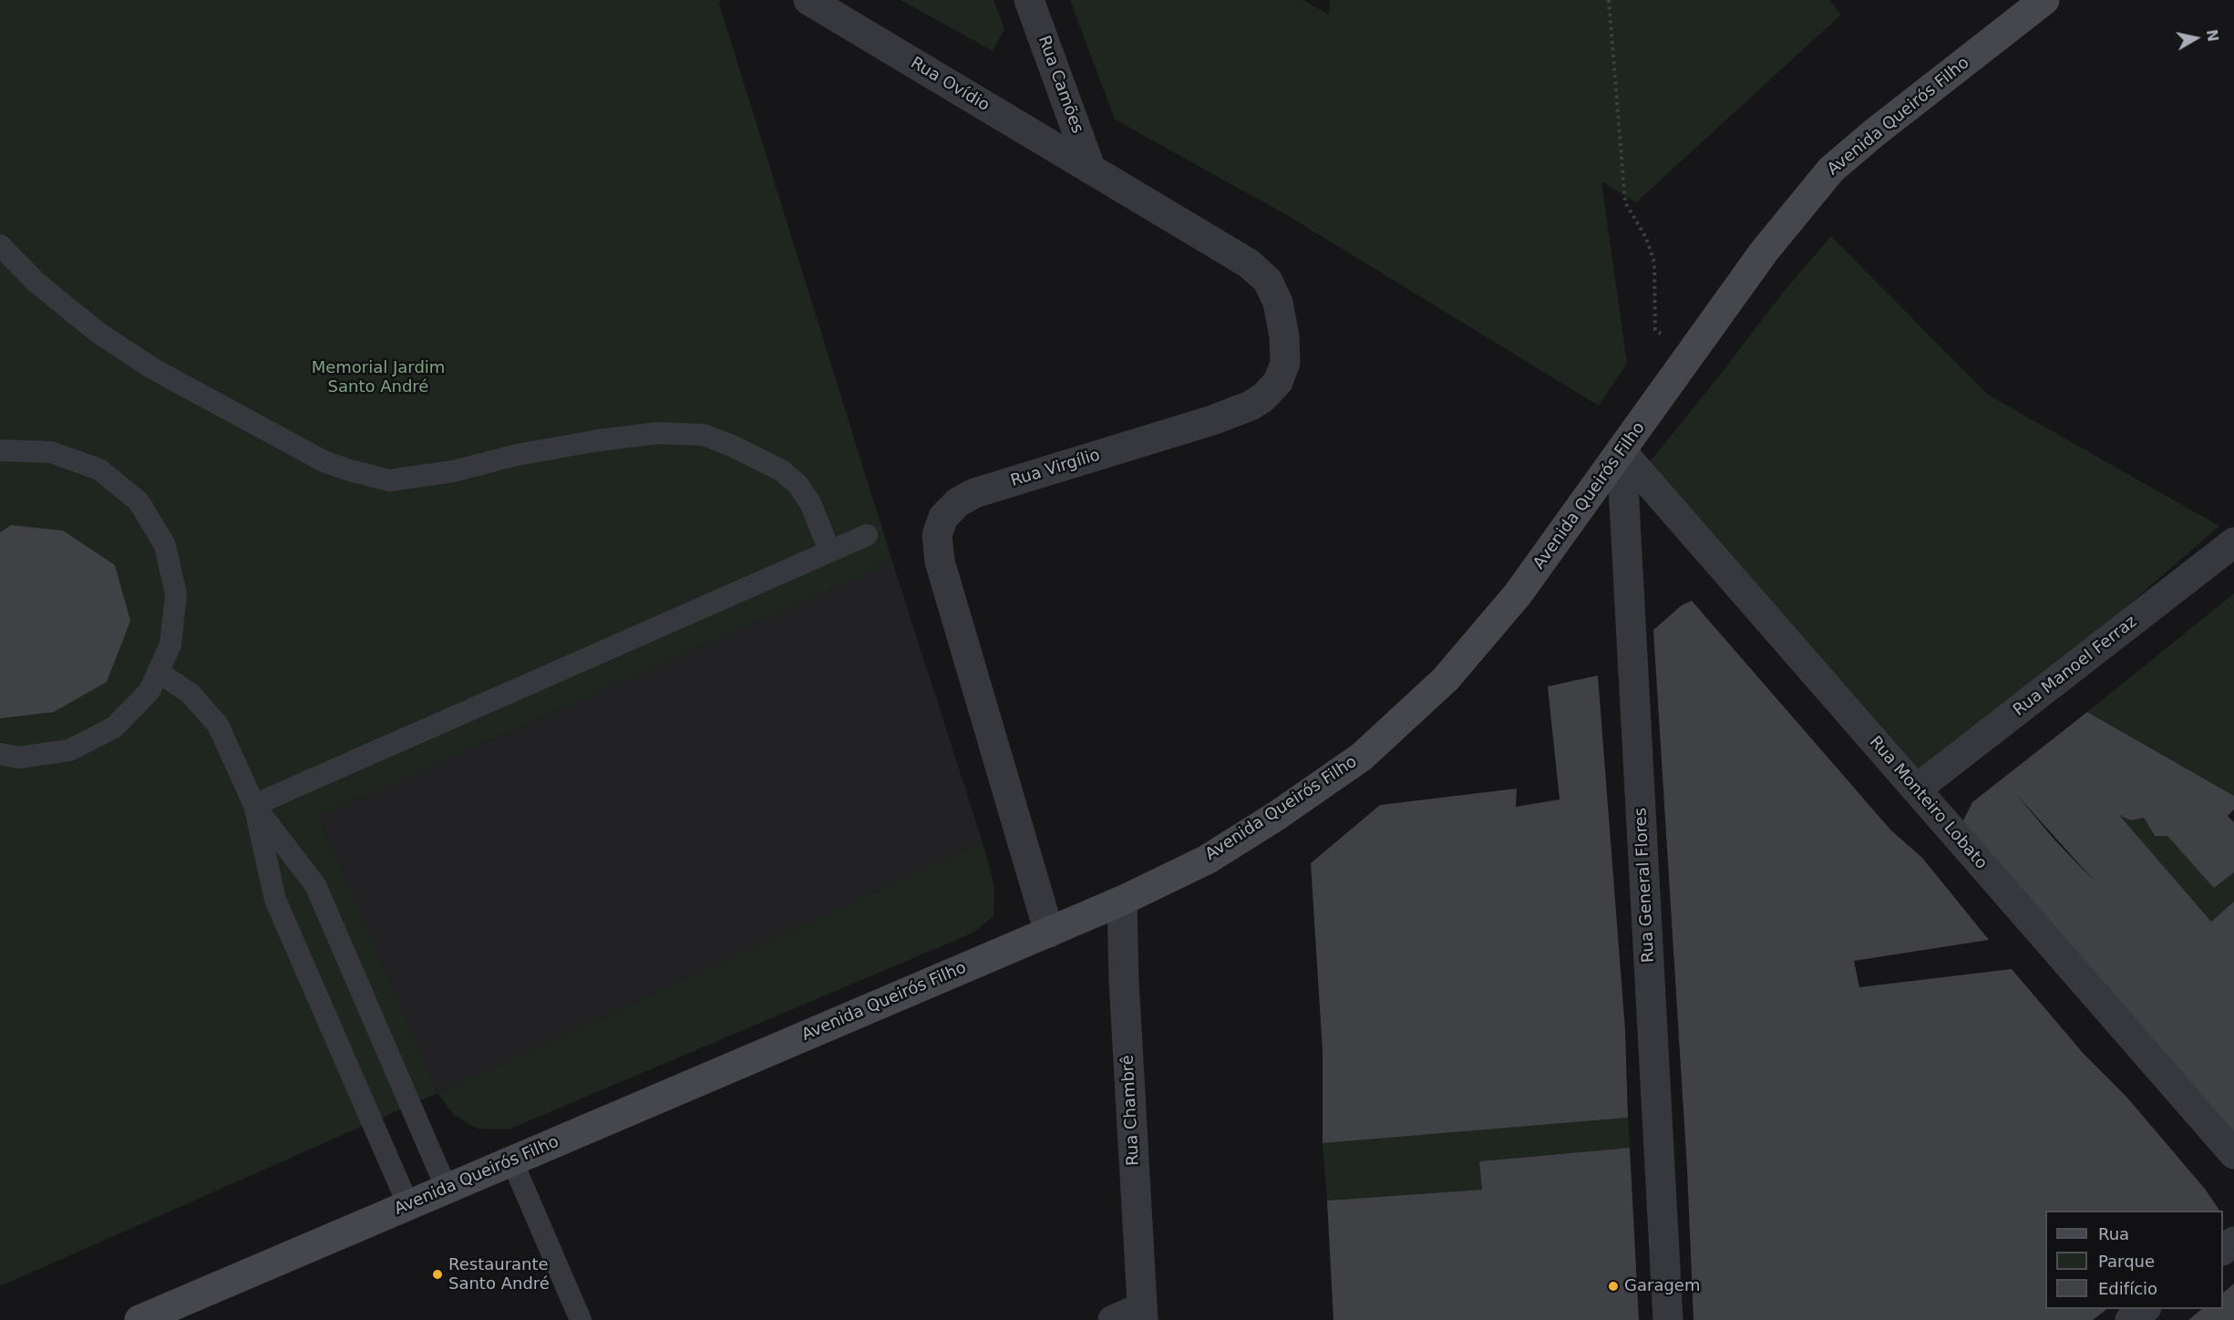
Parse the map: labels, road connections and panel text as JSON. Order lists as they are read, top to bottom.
{
  "streets": {
    "main road": ["Avenida Queirós Filho"],
    "street": [
      "Rua Ovídio",
      "Rua Camões",
      "Rua Virgílio",
      "Rua Manoel Ferraz",
      "Rua Monteiro Lobato",
      "Rua General Flores",
      "Rua Chambrê"
    ]
  },
  "crossings": [
    ["Rua Ovídio", "Rua Camões"],
    ["Rua Ovídio", "Rua Virgílio"],
    ["Rua Camões", "Rua Virgílio"],
    ["Avenida Queirós Filho", "Rua Virgílio"],
    ["Avenida Queirós Filho", "Rua Monteiro Lobato"],
    ["Avenida Queirós Filho", "Rua General Flores"],
    ["Avenida Queirós Filho", "Rua Chambrê"],
    ["Rua Manoel Ferraz", "Rua Monteiro Lobato"],
    ["Rua Monteiro Lobato", "Rua General Flores"]
  ],
  "parks": ["Memorial Jardim Santo André"],
  "places": ["Restaurante Santo André", "Garagem"],
  "legend": ["Rua", "Parque", "Edifício"],
  "north": "right"
}
